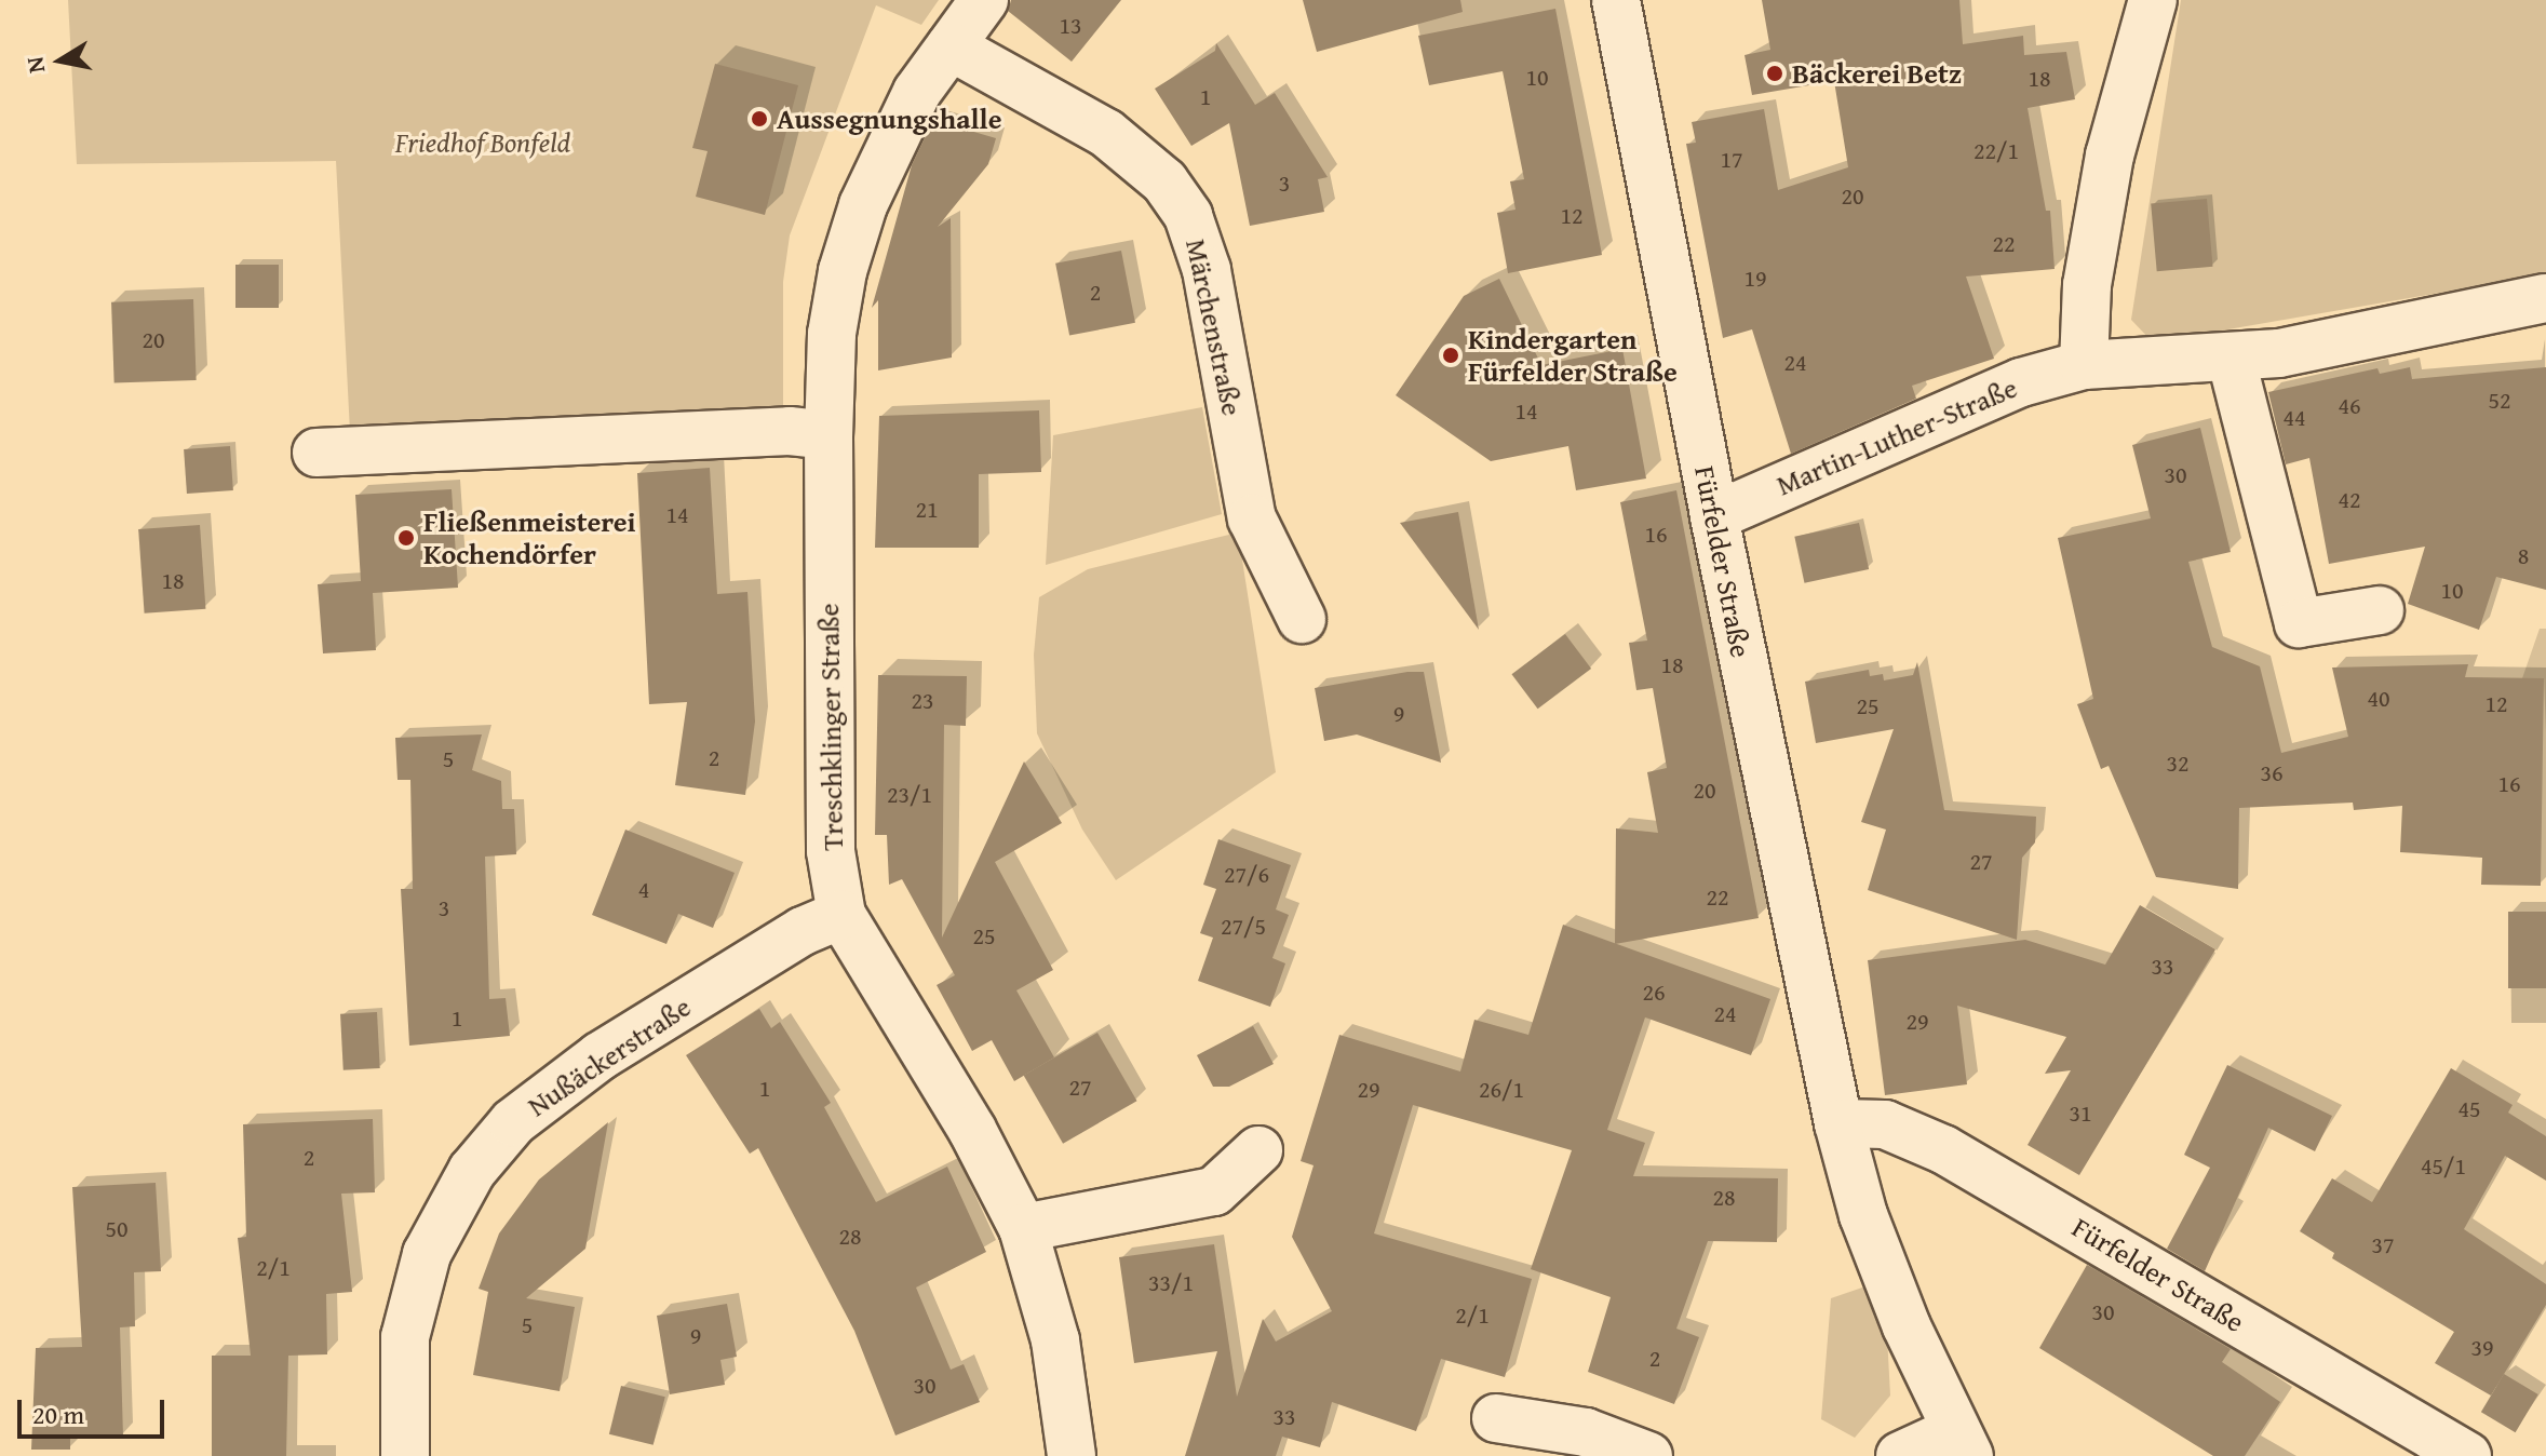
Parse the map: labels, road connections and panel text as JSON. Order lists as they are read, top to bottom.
{
  "streets": {
    "street": [
      "Märchenstraße",
      "Martin-Luther-Straße",
      "Fürfelder Straße",
      "Treschklinger Straße",
      "Nußäckerstraße"
    ]
  },
  "crossings": [
    ["Märchenstraße", "Treschklinger Straße"],
    ["Martin-Luther-Straße", "Fürfelder Straße"],
    ["Treschklinger Straße", "Nußäckerstraße"]
  ],
  "parks": ["Friedhof Bonfeld"],
  "places": [
    "Bäckerei Betz",
    "Aussegnungshalle",
    "Kindergarten Fürfelder Straße",
    "Fließenmeisterei Kochendörfer"
  ],
  "house_numbers": [
    "13",
    "10",
    "18",
    "1",
    "22/1",
    "17",
    "3",
    "20",
    "12",
    "22",
    "19",
    "2",
    "20",
    "24",
    "52",
    "46",
    "14",
    "44",
    "30",
    "42",
    "21",
    "14",
    "16",
    "8",
    "18",
    "10",
    "18",
    "40",
    "23",
    "12",
    "25",
    "9",
    "2",
    "5",
    "32",
    "36",
    "16",
    "20",
    "23/1",
    "27",
    "27/6",
    "4",
    "22",
    "3",
    "27/5",
    "25",
    "33",
    "26",
    "24",
    "1",
    "29",
    "27",
    "1",
    "29",
    "26/1",
    "45",
    "31",
    "2",
    "45/1",
    "28",
    "50",
    "28",
    "37",
    "2/1",
    "33/1",
    "30",
    "2/1",
    "5",
    "9",
    "39",
    "2",
    "30",
    "33"
  ],
  "scale_bar": "20 m",
  "north": "left"
}
